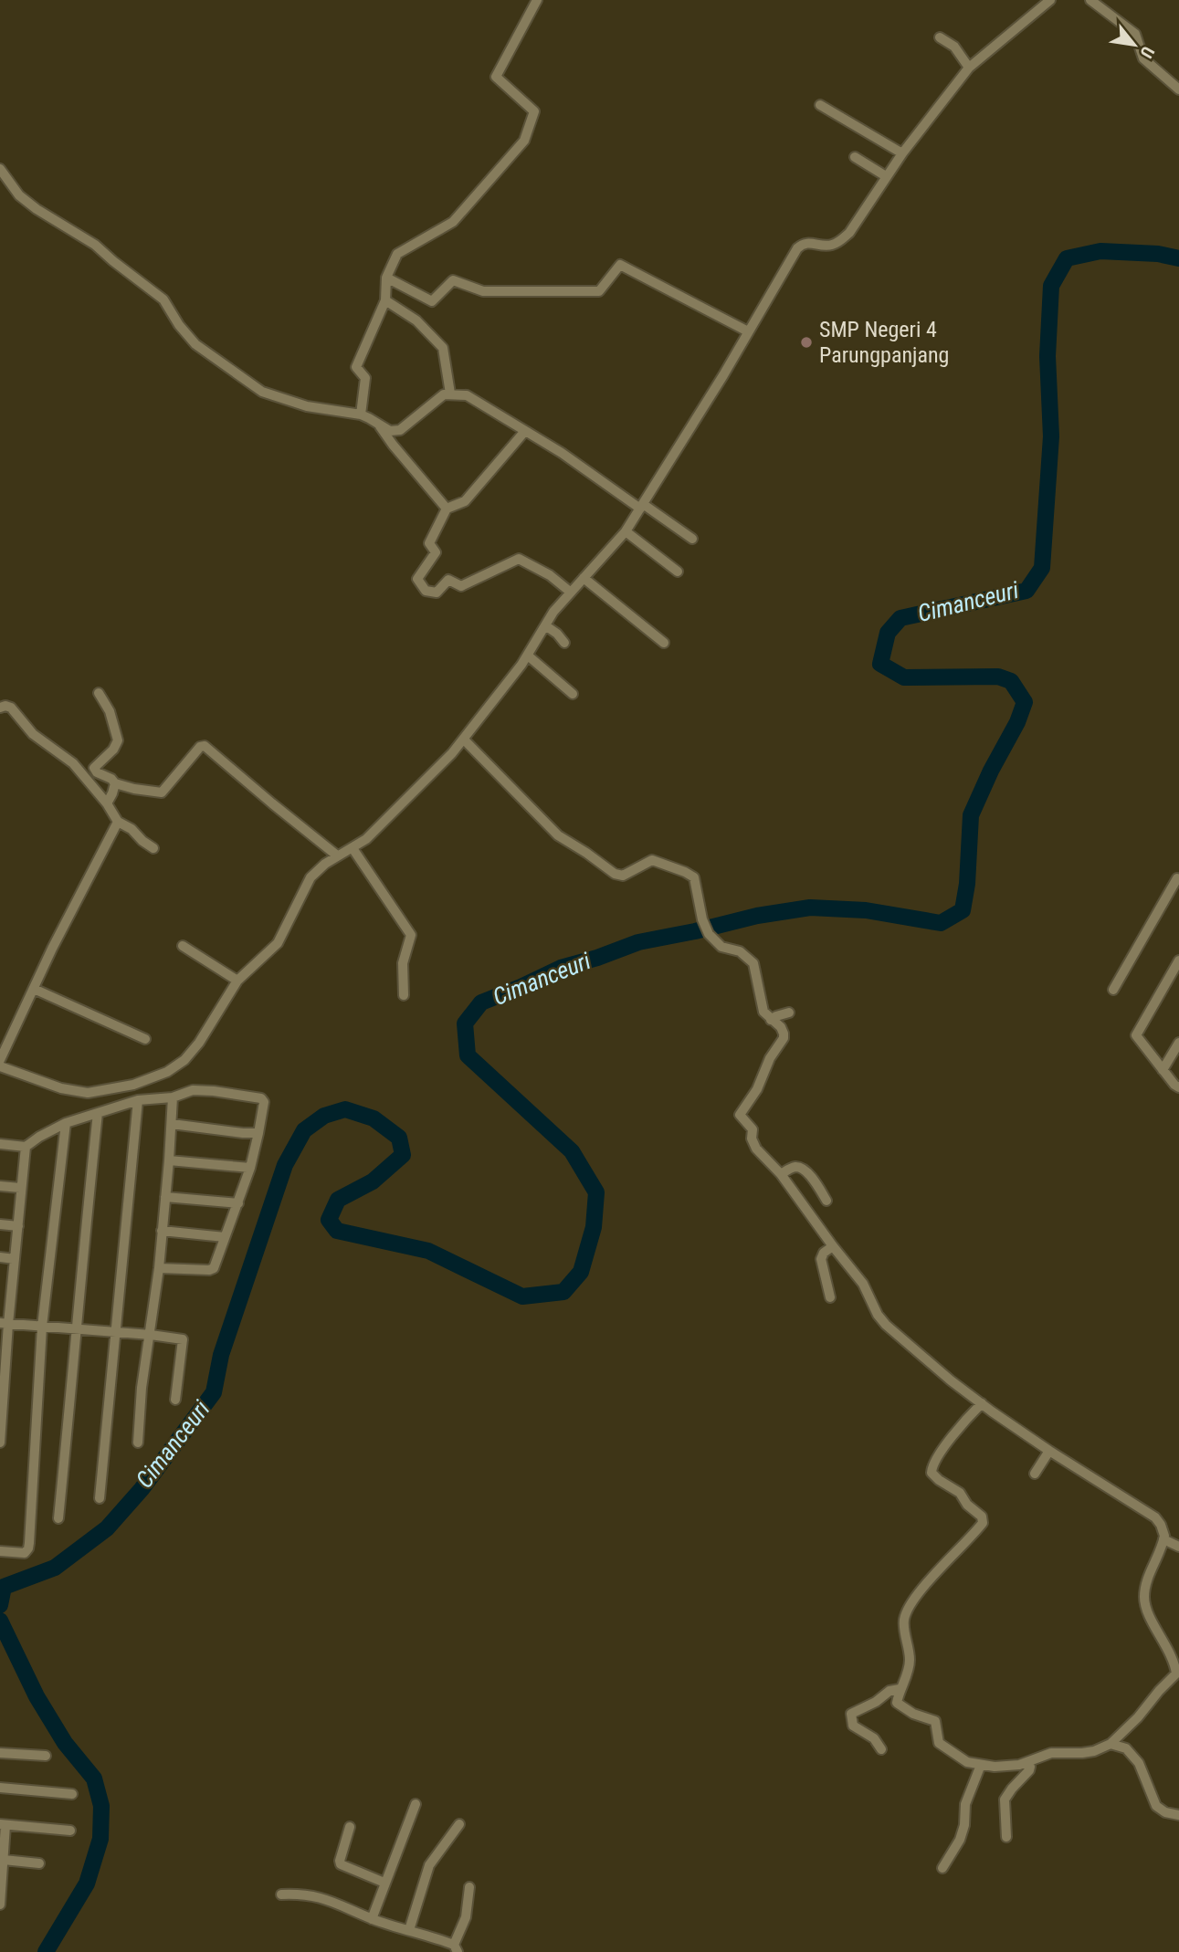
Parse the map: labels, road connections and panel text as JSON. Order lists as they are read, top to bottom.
{
  "water": ["Cimanceuri"],
  "places": ["SMP Negeri 4 Parungpanjang"],
  "north": "bottom right"
}
